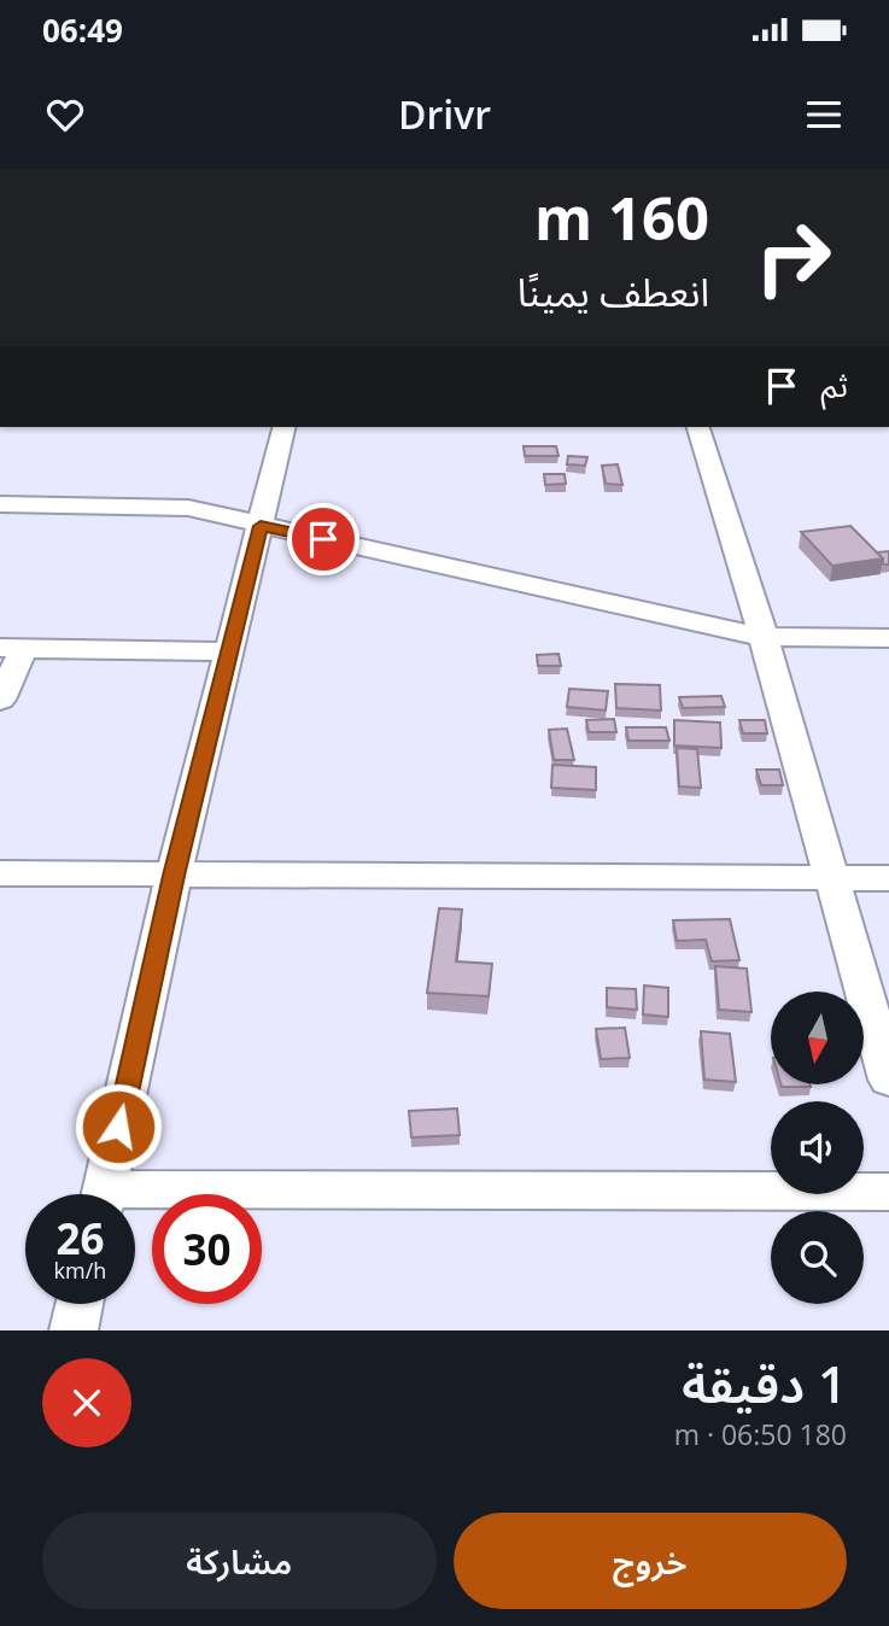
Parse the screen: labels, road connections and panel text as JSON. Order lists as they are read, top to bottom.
{
  "north": "bottom",
  "page": {
    "status": "06:49",
    "header": "Drivr",
    "turn": ["160 m", "انعطف يمينًا"],
    "then": "ثم",
    "speed": "26 km/h",
    "limit": "30",
    "heading": ["1 دقيقة", "180 m · 06:50"],
    "buttons": ["خروج", "مشاركة"]
  }
}
